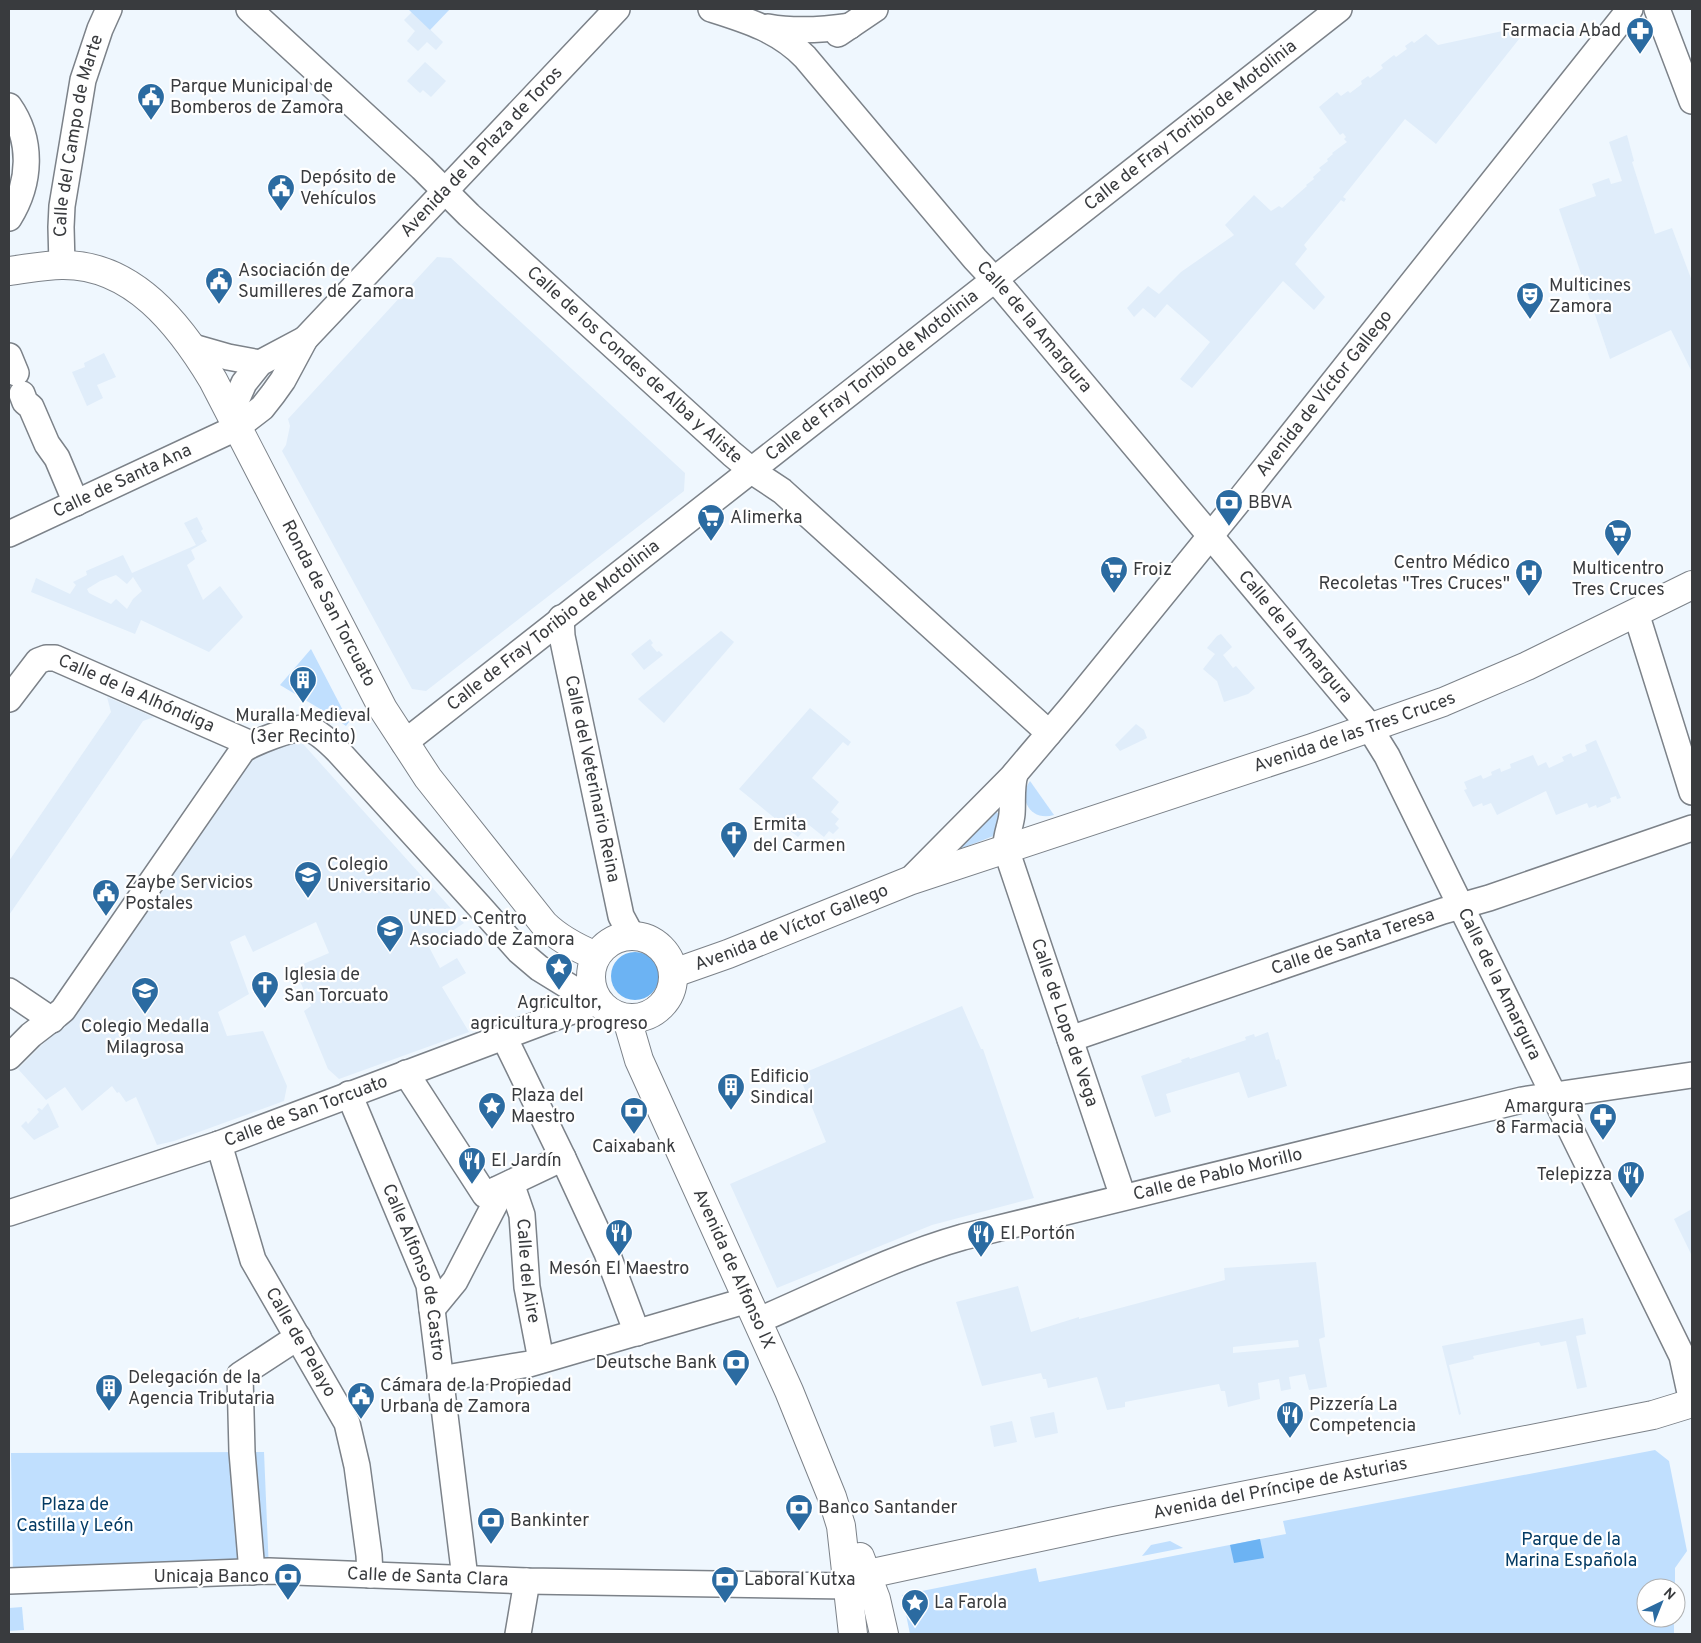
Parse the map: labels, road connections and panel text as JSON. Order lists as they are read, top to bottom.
{
  "streets": {
    "main road": [
      "Avenida de Víctor Gallego",
      "Ronda de San Torcuato",
      "Avenida de las Tres Cruces",
      "Avenida de Alfonso IX",
      "Avenida del Príncipe de Asturias"
    ],
    "street": [
      "Calle de Fray Toribio de Motolinia",
      "Calle del Campo de Marte",
      "Avenida de la Plaza de Toros",
      "Calle de la Amargura",
      "Calle de los Condes de Alba y Aliste",
      "Calle de Santa Ana",
      "Calle de la Alhóndiga",
      "Calle del Veterinario Reina",
      "Calle de Santa Teresa",
      "Calle de Lope de Vega",
      "Calle de San Torcuato",
      "Calle de Pablo Morillo",
      "Calle del Aire",
      "Calle Alfonso de Castro",
      "Calle de Pelayo",
      "Calle de Santa Clara"
    ]
  },
  "crossings": [
    ["Calle de Fray Toribio de Motolinia", "Calle de la Amargura"],
    ["Calle de Fray Toribio de Motolinia", "Calle de los Condes de Alba y Aliste"],
    ["Calle de Fray Toribio de Motolinia", "Ronda de San Torcuato"],
    ["Calle de Fray Toribio de Motolinia", "Calle del Veterinario Reina"],
    ["Calle del Campo de Marte", "Ronda de San Torcuato"],
    ["Avenida de la Plaza de Toros", "Calle de los Condes de Alba y Aliste"],
    ["Avenida de la Plaza de Toros", "Calle de Santa Ana"],
    ["Avenida de la Plaza de Toros", "Ronda de San Torcuato"],
    ["Calle de la Amargura", "Avenida de Víctor Gallego"],
    ["Calle de la Amargura", "Avenida de las Tres Cruces"],
    ["Calle de la Amargura", "Calle de Santa Teresa"],
    ["Calle de la Amargura", "Calle de Pablo Morillo"],
    ["Calle de la Amargura", "Avenida del Príncipe de Asturias"],
    ["Calle de los Condes de Alba y Aliste", "Avenida de Víctor Gallego"],
    ["Avenida de Víctor Gallego", "Ronda de San Torcuato"],
    ["Avenida de Víctor Gallego", "Avenida de las Tres Cruces"],
    ["Avenida de Víctor Gallego", "Calle del Veterinario Reina"],
    ["Avenida de Víctor Gallego", "Calle de Lope de Vega"],
    ["Avenida de Víctor Gallego", "Calle de San Torcuato"],
    ["Avenida de Víctor Gallego", "Avenida de Alfonso IX"],
    ["Calle de Santa Ana", "Ronda de San Torcuato"],
    ["Ronda de San Torcuato", "Calle del Veterinario Reina"],
    ["Ronda de San Torcuato", "Calle de San Torcuato"],
    ["Ronda de San Torcuato", "Avenida de Alfonso IX"],
    ["Avenida de las Tres Cruces", "Calle de Lope de Vega"],
    ["Calle del Veterinario Reina", "Calle de San Torcuato"],
    ["Calle del Veterinario Reina", "Avenida de Alfonso IX"],
    ["Calle de Santa Teresa", "Calle de Lope de Vega"],
    ["Calle de Lope de Vega", "Calle de Pablo Morillo"],
    ["Calle de San Torcuato", "Avenida de Alfonso IX"],
    ["Calle de San Torcuato", "Calle Alfonso de Castro"],
    ["Calle de San Torcuato", "Calle de Pelayo"],
    ["Calle de Pablo Morillo", "Avenida de Alfonso IX"],
    ["Calle de Pablo Morillo", "Calle del Aire"],
    ["Calle de Pablo Morillo", "Calle Alfonso de Castro"],
    ["Avenida de Alfonso IX", "Avenida del Príncipe de Asturias"],
    ["Avenida de Alfonso IX", "Calle de Santa Clara"],
    ["Calle Alfonso de Castro", "Calle de Santa Clara"],
    ["Calle de Pelayo", "Calle de Santa Clara"],
    ["Avenida del Príncipe de Asturias", "Calle de Santa Clara"]
  ],
  "parks": ["Plaza de Castilla y León", "Parque de la Marina Española"],
  "places": {
    "pharmacy": ["Farmacia Abad", "Amargura 8 Farmacia"],
    "public building": [
      "Parque Municipal de Bomberos de Zamora",
      "Depósito de Vehículos",
      "Asociación de Sumilleres de Zamora",
      "Zaybe Servicios Postales",
      "Cámara de la Propiedad Urbana de Zamora"
    ],
    "theatre": ["Multicines Zamora"],
    "bank": [
      "BBVA",
      "Caixabank",
      "Deutsche Bank",
      "Banco Santander",
      "Bankinter",
      "Unicaja Banco",
      "Laboral Kutxa"
    ],
    "supermarket": ["Alimerka", "Multicentro Tres Cruces", "Froiz"],
    "hospital": ["Centro Médico Recoletas \"Tres Cruces\""],
    "building": ["Muralla Medieval (3er Recinto)", "Edificio Sindical", "Delegación de la Agencia Tributaria"],
    "church": ["Ermita del Carmen", "Iglesia de San Torcuato"],
    "school or university": ["Colegio Universitario", "UNED - Centro Asociado de Zamora", "Colegio Medalla Milagrosa"],
    "place": ["Agricultor, agricultura y progreso", "Plaza del Maestro", "La Farola"],
    "restaurant": [
      "El Jardín",
      "Telepizza",
      "Mesón El Maestro",
      "El Portón",
      "Pizzería La Competencia"
    ]
  },
  "north": "top right"
}
